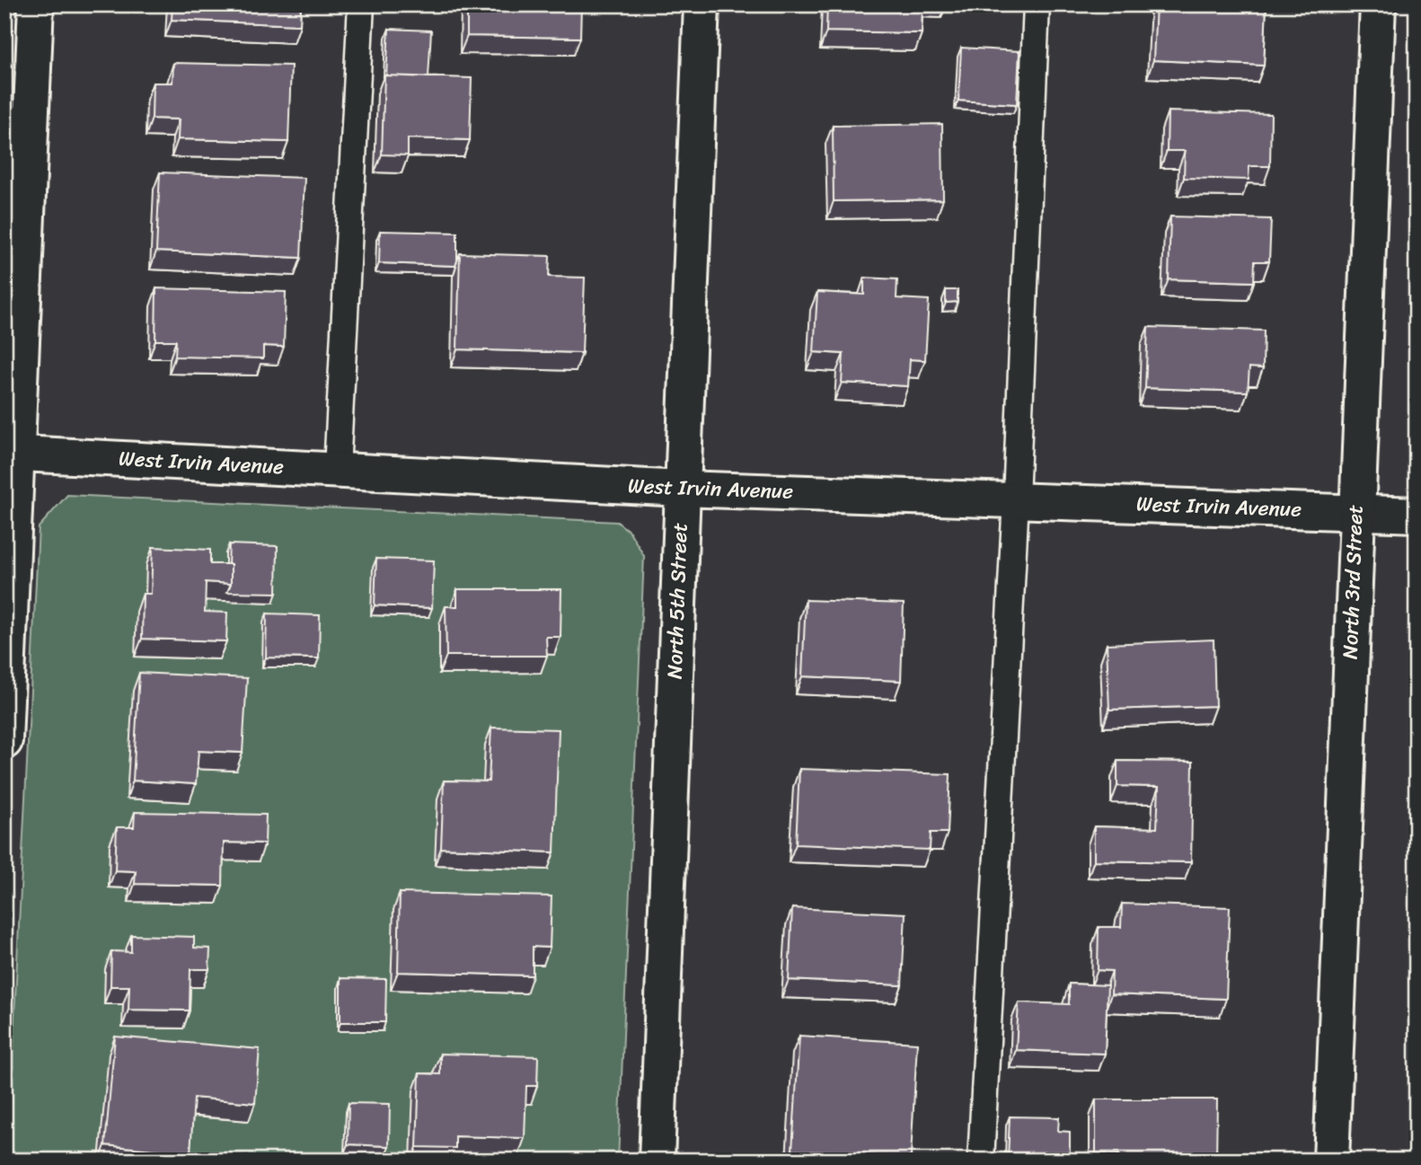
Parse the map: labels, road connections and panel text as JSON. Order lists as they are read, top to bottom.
{
  "streets": {
    "street": ["West Irvin Avenue", "North 3rd Street", "North 5th Street"]
  },
  "crossings": [
    ["West Irvin Avenue", "North 3rd Street"],
    ["West Irvin Avenue", "North 5th Street"]
  ]
}
